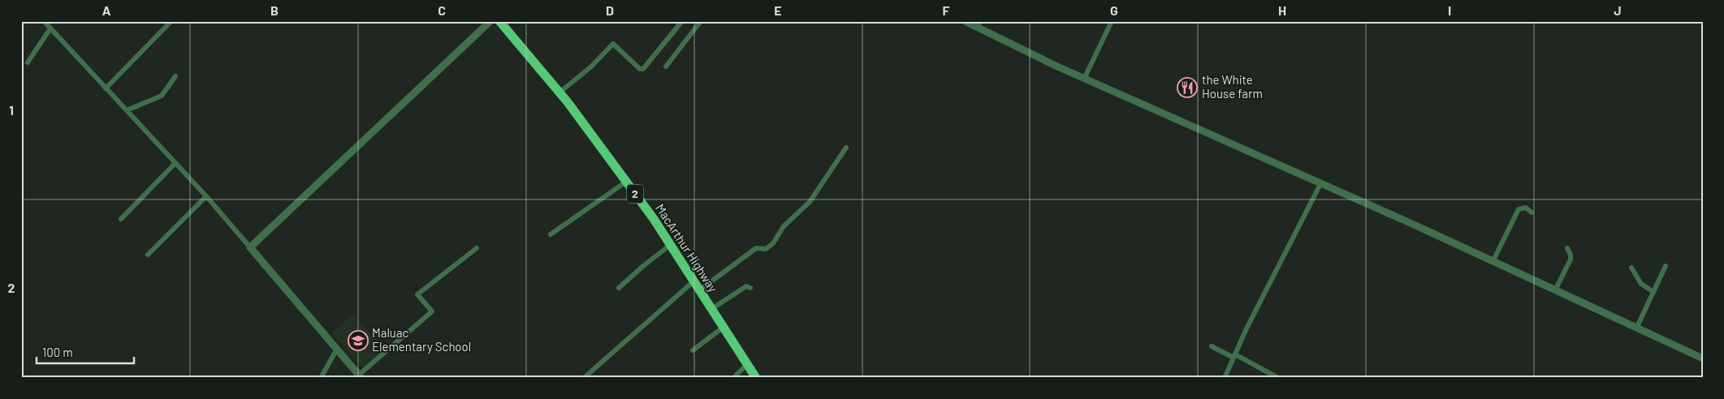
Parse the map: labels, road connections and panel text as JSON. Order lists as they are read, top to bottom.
{
  "streets": {
    "highway": ["2", "MacArthur Highway"]
  },
  "places": {
    "restaurant": ["the White House farm"],
    "school or university": ["Maluac Elementary School"]
  },
  "scale_bar": "100 m",
  "grid": {
    "columns": [
      "A",
      "B",
      "C",
      "D",
      "E",
      "F",
      "G",
      "H",
      "I",
      "J"
    ],
    "rows": ["1", "2"]
  }
}
